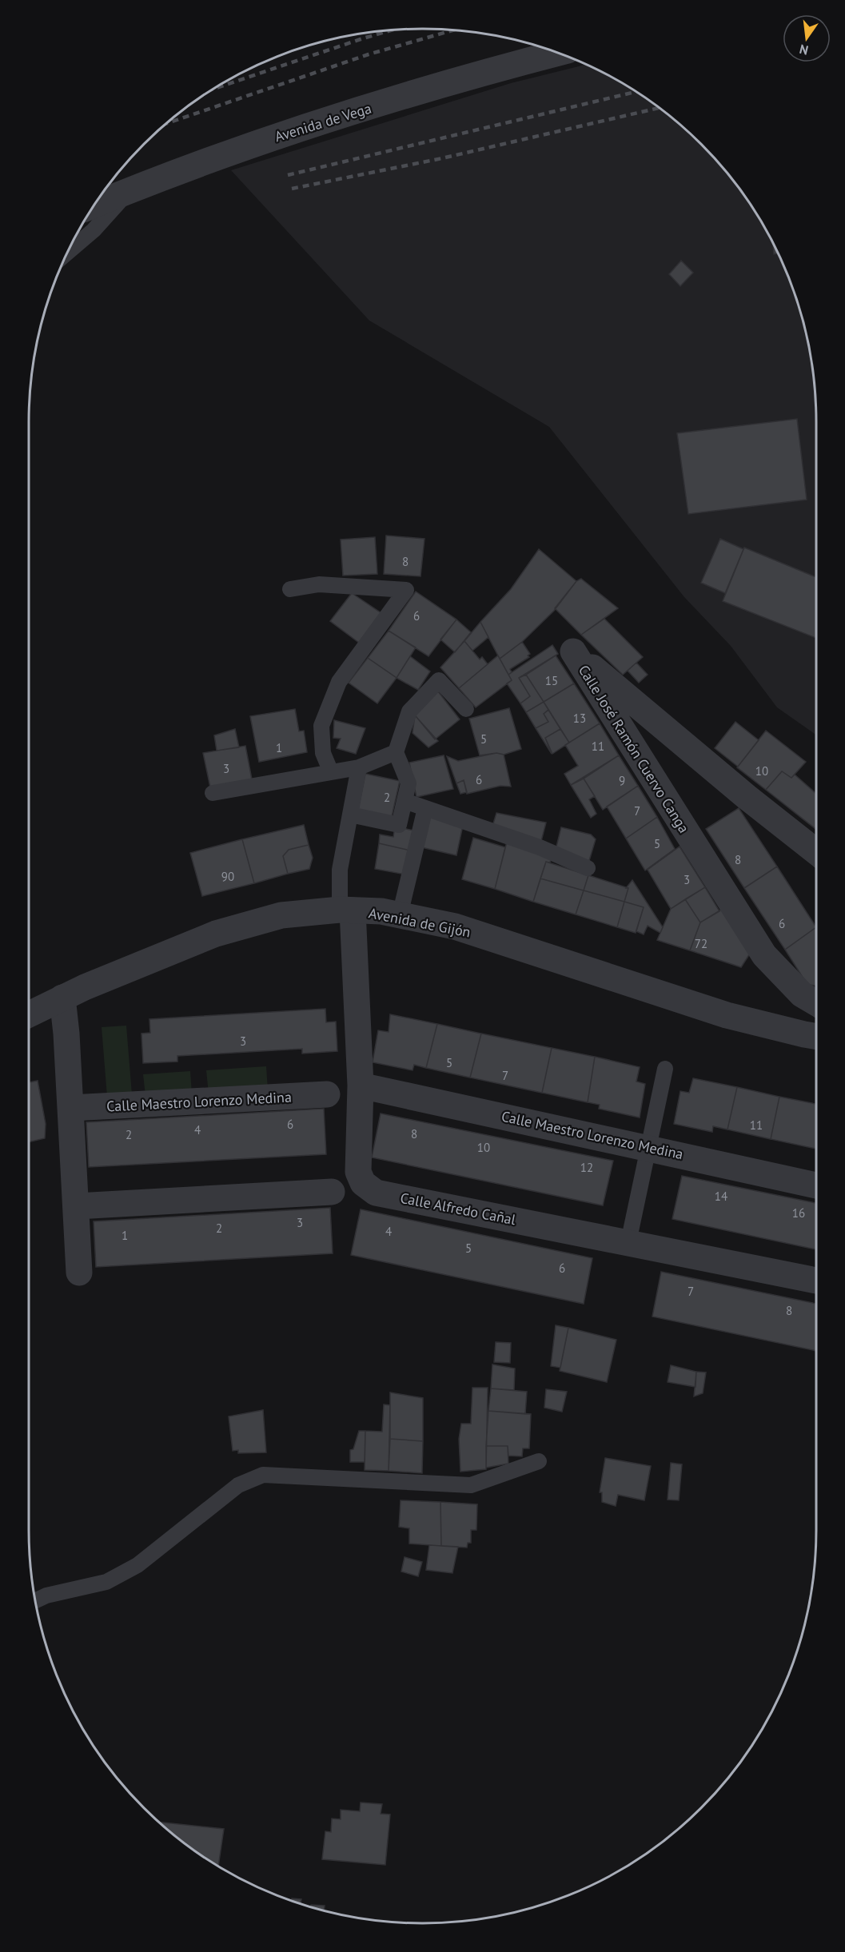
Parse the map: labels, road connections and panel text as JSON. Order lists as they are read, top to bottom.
{
  "streets": {
    "street": [
      "Avenida de Vega",
      "Calle José Ramón Cuervo Canga",
      "Avenida de Gijón",
      "Calle Maestro Lorenzo Medina",
      "Calle Alfredo Cañal"
    ]
  },
  "crossings": [
    ["Avenida de Gijón", "Calle Alfredo Cañal"],
    ["Calle Maestro Lorenzo Medina", "Calle Alfredo Cañal"]
  ],
  "house_numbers": [
    "8",
    "6",
    "15",
    "13",
    "5",
    "11",
    "1",
    "3",
    "10",
    "6",
    "9",
    "2",
    "7",
    "5",
    "8",
    "90",
    "3",
    "6",
    "72",
    "3",
    "5",
    "7",
    "6",
    "11",
    "4",
    "8",
    "2",
    "10",
    "12",
    "14",
    "16",
    "3",
    "2",
    "4",
    "1",
    "5",
    "6",
    "7",
    "8"
  ],
  "north": "bottom"
}
